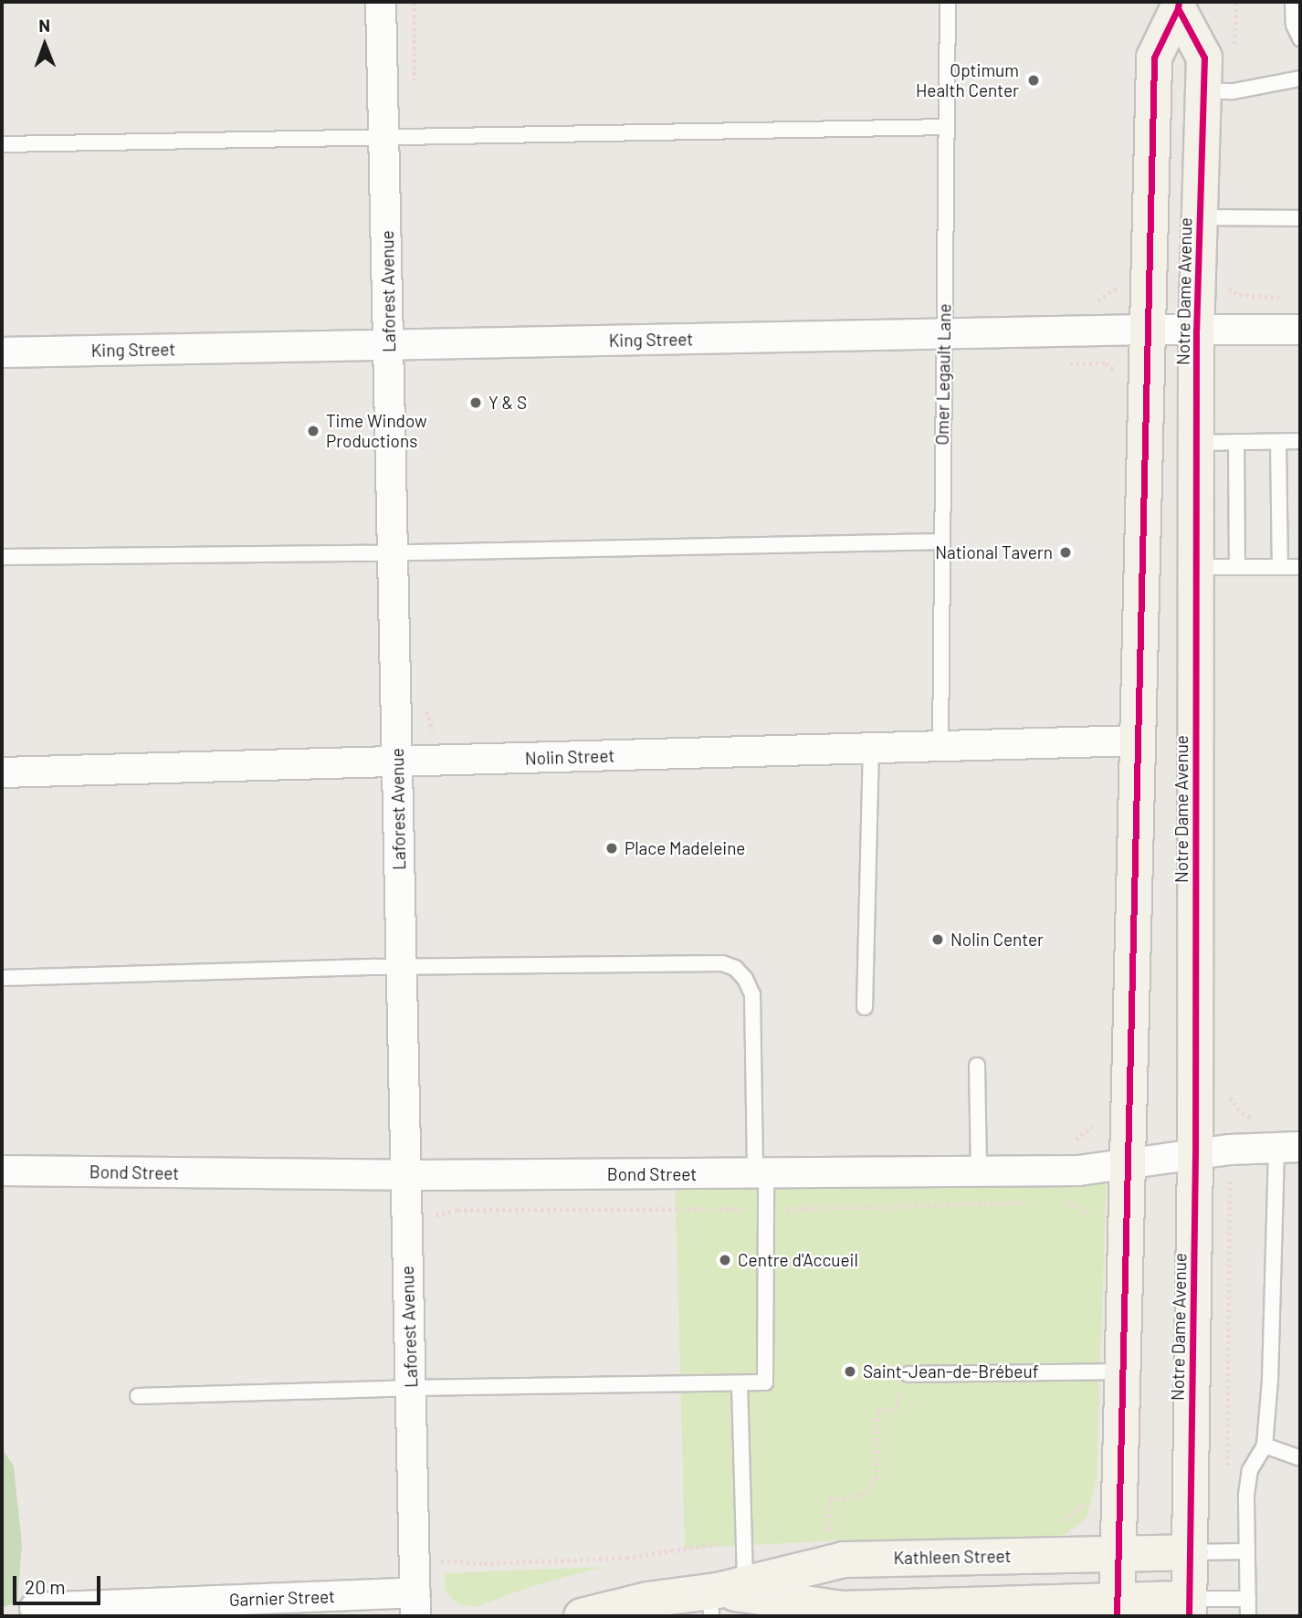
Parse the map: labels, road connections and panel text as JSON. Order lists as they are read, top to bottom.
{
  "streets": {
    "main road": ["Notre Dame Avenue", "Kathleen Street"],
    "street": [
      "Laforest Avenue",
      "King Street",
      "Nolin Street",
      "Bond Street",
      "Garnier Street"
    ],
    "lane": ["Omer Legault Lane"]
  },
  "crossings": [
    ["Laforest Avenue", "King Street"],
    ["Laforest Avenue", "Nolin Street"],
    ["Laforest Avenue", "Bond Street"],
    ["Laforest Avenue", "Garnier Street"],
    ["Notre Dame Avenue", "King Street"],
    ["Notre Dame Avenue", "Nolin Street"],
    ["Notre Dame Avenue", "Bond Street"],
    ["Notre Dame Avenue", "Kathleen Street"],
    ["King Street", "Omer Legault Lane"],
    ["Omer Legault Lane", "Nolin Street"]
  ],
  "places": [
    "Optimum Health Center",
    "Y & S",
    "Time Window Productions",
    "National Tavern",
    "Place Madeleine",
    "Nolin Center",
    "Centre d'Accueil",
    "Saint-Jean-de-Brébeuf"
  ],
  "scale_bar": "20 m",
  "north": "top"
}
